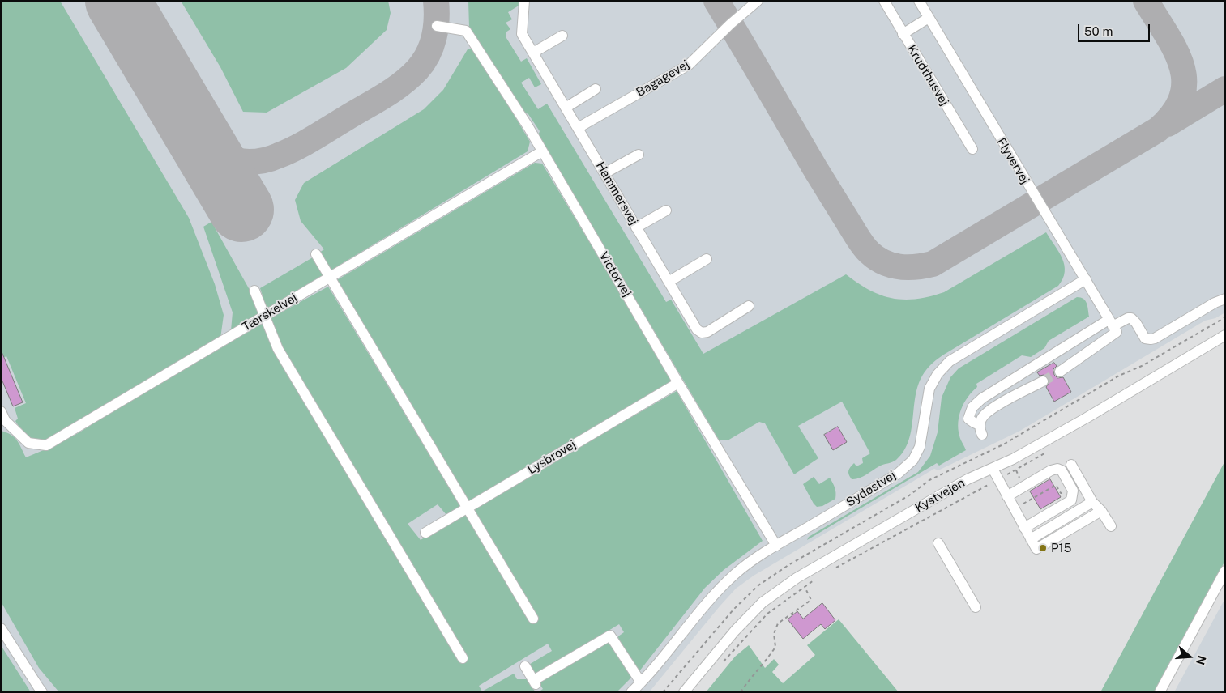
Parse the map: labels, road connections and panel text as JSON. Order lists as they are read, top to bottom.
{
  "streets": {
    "street": [
      "Krudthusvej",
      "Bagagevej",
      "Flyvervej",
      "Hammersvej",
      "Victorvej",
      "Tærskelvej",
      "Lysbrovej",
      "Sydøstvej",
      "Kystvejen"
    ]
  },
  "crossings": [
    ["Bagagevej", "Hammersvej"],
    ["Flyvervej", "Sydøstvej"],
    ["Victorvej", "Tærskelvej"],
    ["Victorvej", "Lysbrovej"],
    ["Victorvej", "Sydøstvej"]
  ],
  "places": ["P15"],
  "scale_bar": "50 m",
  "north": "right"
}
